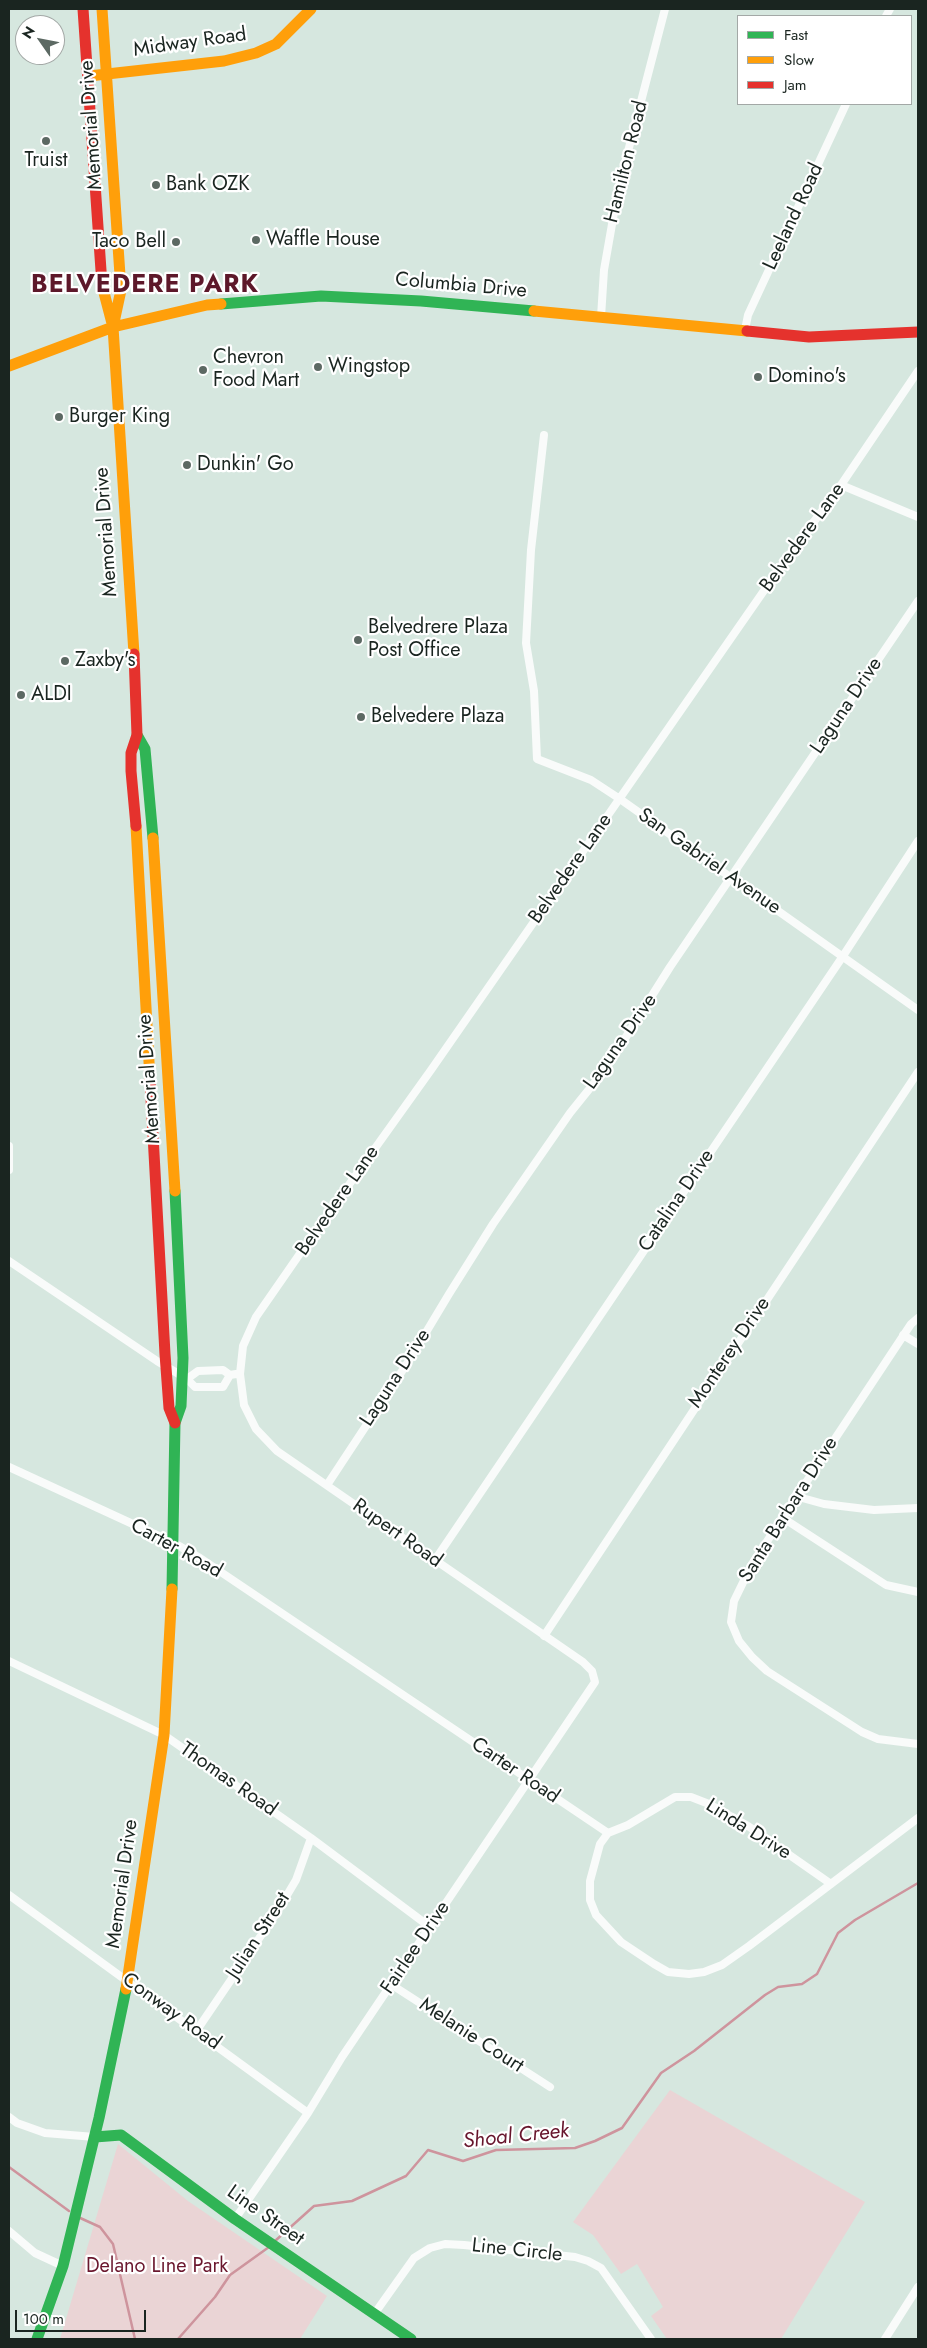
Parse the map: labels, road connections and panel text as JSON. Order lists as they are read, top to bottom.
{
  "streets": {
    "main road": [
      "Midway Road",
      "Memorial Drive",
      "Columbia Drive",
      "Line Street"
    ],
    "street": [
      "Hamilton Road",
      "Leeland Road",
      "Belvedere Lane",
      "Laguna Drive",
      "San Gabriel Avenue",
      "Catalina Drive",
      "Monterey Drive",
      "Santa Barbara Drive",
      "Rupert Road",
      "Carter Road",
      "Thomas Road",
      "Linda Drive",
      "Julian Street",
      "Fairlee Drive",
      "Conway Road",
      "Melanie Court",
      "Line Circle"
    ]
  },
  "crossings": [
    ["Midway Road", "Memorial Drive"],
    ["Memorial Drive", "Columbia Drive"],
    ["Memorial Drive", "Carter Road"],
    ["Memorial Drive", "Thomas Road"],
    ["Memorial Drive", "Conway Road"],
    ["Memorial Drive", "Line Street"],
    ["Hamilton Road", "Columbia Drive"],
    ["Leeland Road", "Columbia Drive"],
    ["Belvedere Lane", "San Gabriel Avenue"],
    ["Belvedere Lane", "Rupert Road"],
    ["Laguna Drive", "San Gabriel Avenue"],
    ["Laguna Drive", "Rupert Road"],
    ["San Gabriel Avenue", "Catalina Drive"],
    ["Catalina Drive", "Rupert Road"],
    ["Monterey Drive", "Rupert Road"],
    ["Rupert Road", "Fairlee Drive"],
    ["Carter Road", "Linda Drive"],
    ["Carter Road", "Fairlee Drive"],
    ["Thomas Road", "Julian Street"],
    ["Thomas Road", "Fairlee Drive"],
    ["Julian Street", "Conway Road"],
    ["Fairlee Drive", "Conway Road"],
    ["Fairlee Drive", "Melanie Court"],
    ["Fairlee Drive", "Line Street"],
    ["Line Street", "Line Circle"]
  ],
  "districts": ["BELVEDERE PARK"],
  "water": ["Shoal Creek"],
  "parks": ["Delano Line Park"],
  "places": [
    "Truist",
    "Bank OZK",
    "Waffle House",
    "Taco Bell",
    "Wingstop",
    "Chevron Food Mart",
    "Domino's",
    "Burger King",
    "Dunkin' Go",
    "Belvedrere Plaza Post Office",
    "Zaxby's",
    "ALDI",
    "Belvedere Plaza"
  ],
  "legend": ["Fast", "Slow", "Jam"],
  "scale_bar": "100 m",
  "north": "top left"
}
